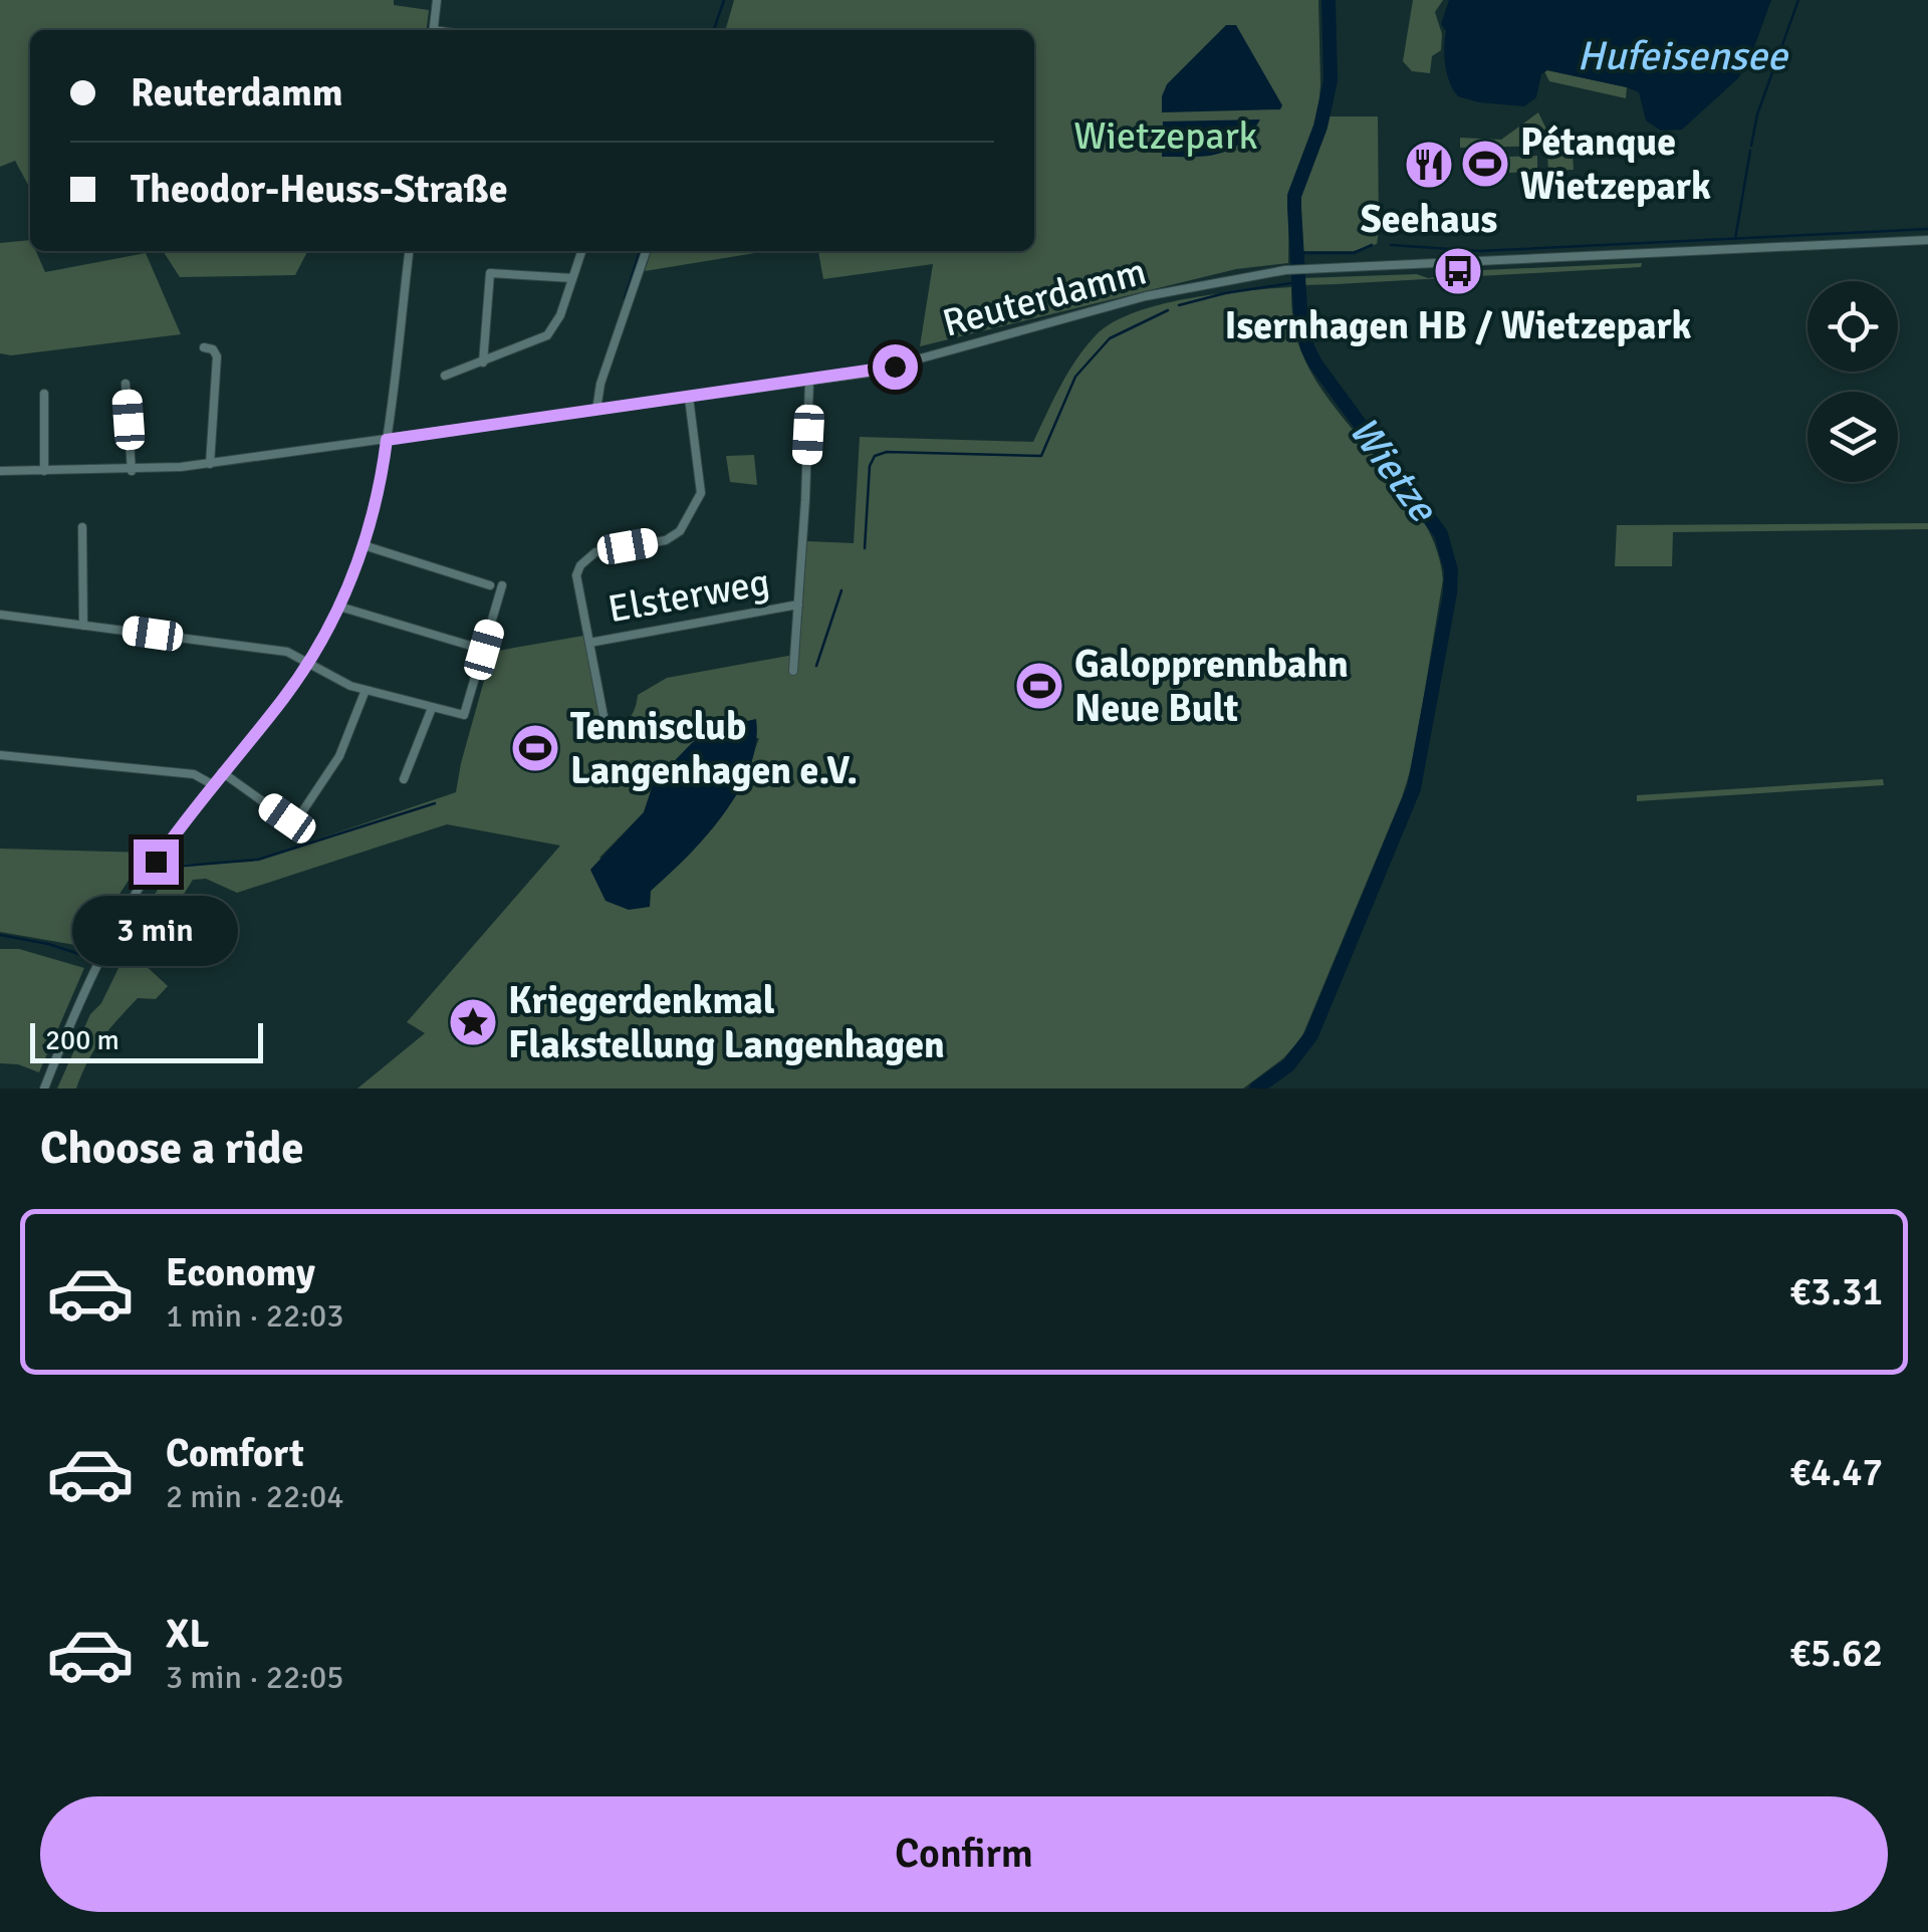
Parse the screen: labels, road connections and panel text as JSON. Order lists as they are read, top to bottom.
{
  "streets": {
    "street": ["Reuterdamm", "Elsterweg"]
  },
  "water": ["Hufeisensee", "Wietze"],
  "parks": ["Wietzepark"],
  "places": {
    "sports": ["Pétanque Wietzepark", "Galopprennbahn Neue Bult", "Tennisclub Langenhagen e.V."],
    "restaurant": ["Seehaus"],
    "bus stop": ["Isernhagen HB / Wietzepark"],
    "place": ["Kriegerdenkmal Flakstellung Langenhagen"]
  },
  "scale_bar": "200 m",
  "page": {
    "banner": ["Reuterdamm", "Theodor-Heuss-Straße"],
    "bubble": "3 min",
    "scale": "200 m",
    "heading": "Choose a ride",
    "list": [
      {
        "name": "Economy",
        "note": "1 min · 22:03",
        "value": "€3.31"
      },
      {
        "name": "Comfort",
        "note": "2 min · 22:04",
        "value": "€4.47"
      },
      {
        "name": "XL",
        "note": "3 min · 22:05",
        "value": "€5.62"
      }
    ],
    "buttons": "Confirm"
  }
}
